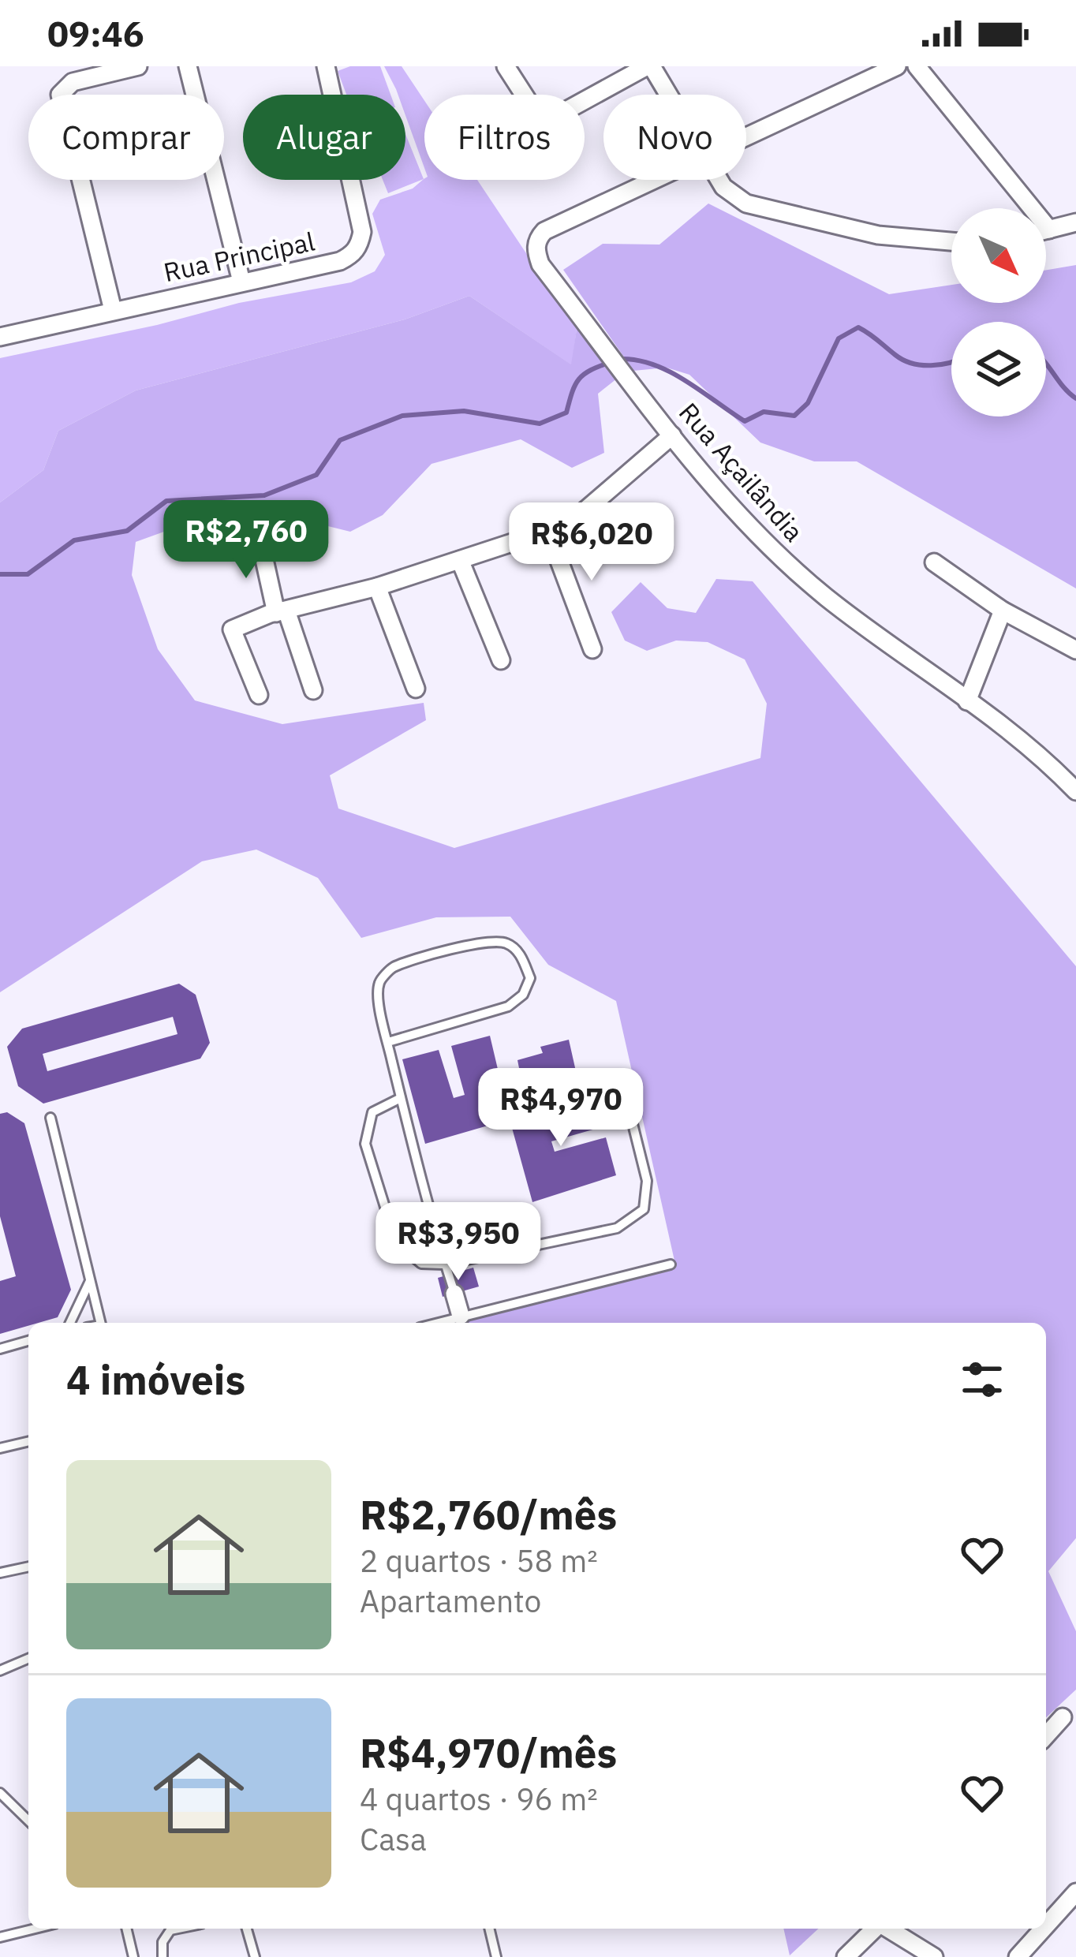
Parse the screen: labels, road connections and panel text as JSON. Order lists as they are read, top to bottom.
{
  "streets": {
    "street": ["Rua Principal", "Rua Açailândia"]
  },
  "north": "bottom right",
  "page": {
    "status": "09:46",
    "chip": [
      "Comprar",
      "Alugar",
      "Filtros",
      "Novo"
    ],
    "price": [
      "R$2,760",
      "R$6,020",
      "R$4,970",
      "R$3,950"
    ],
    "heading": "4 imóveis",
    "list": [
      {
        "name": "R$2,760/mês",
        "note": "2 quartos · 58 m² · Apartamento"
      },
      {
        "name": "R$4,970/mês",
        "note": "4 quartos · 96 m² · Casa"
      }
    ]
  }
}
